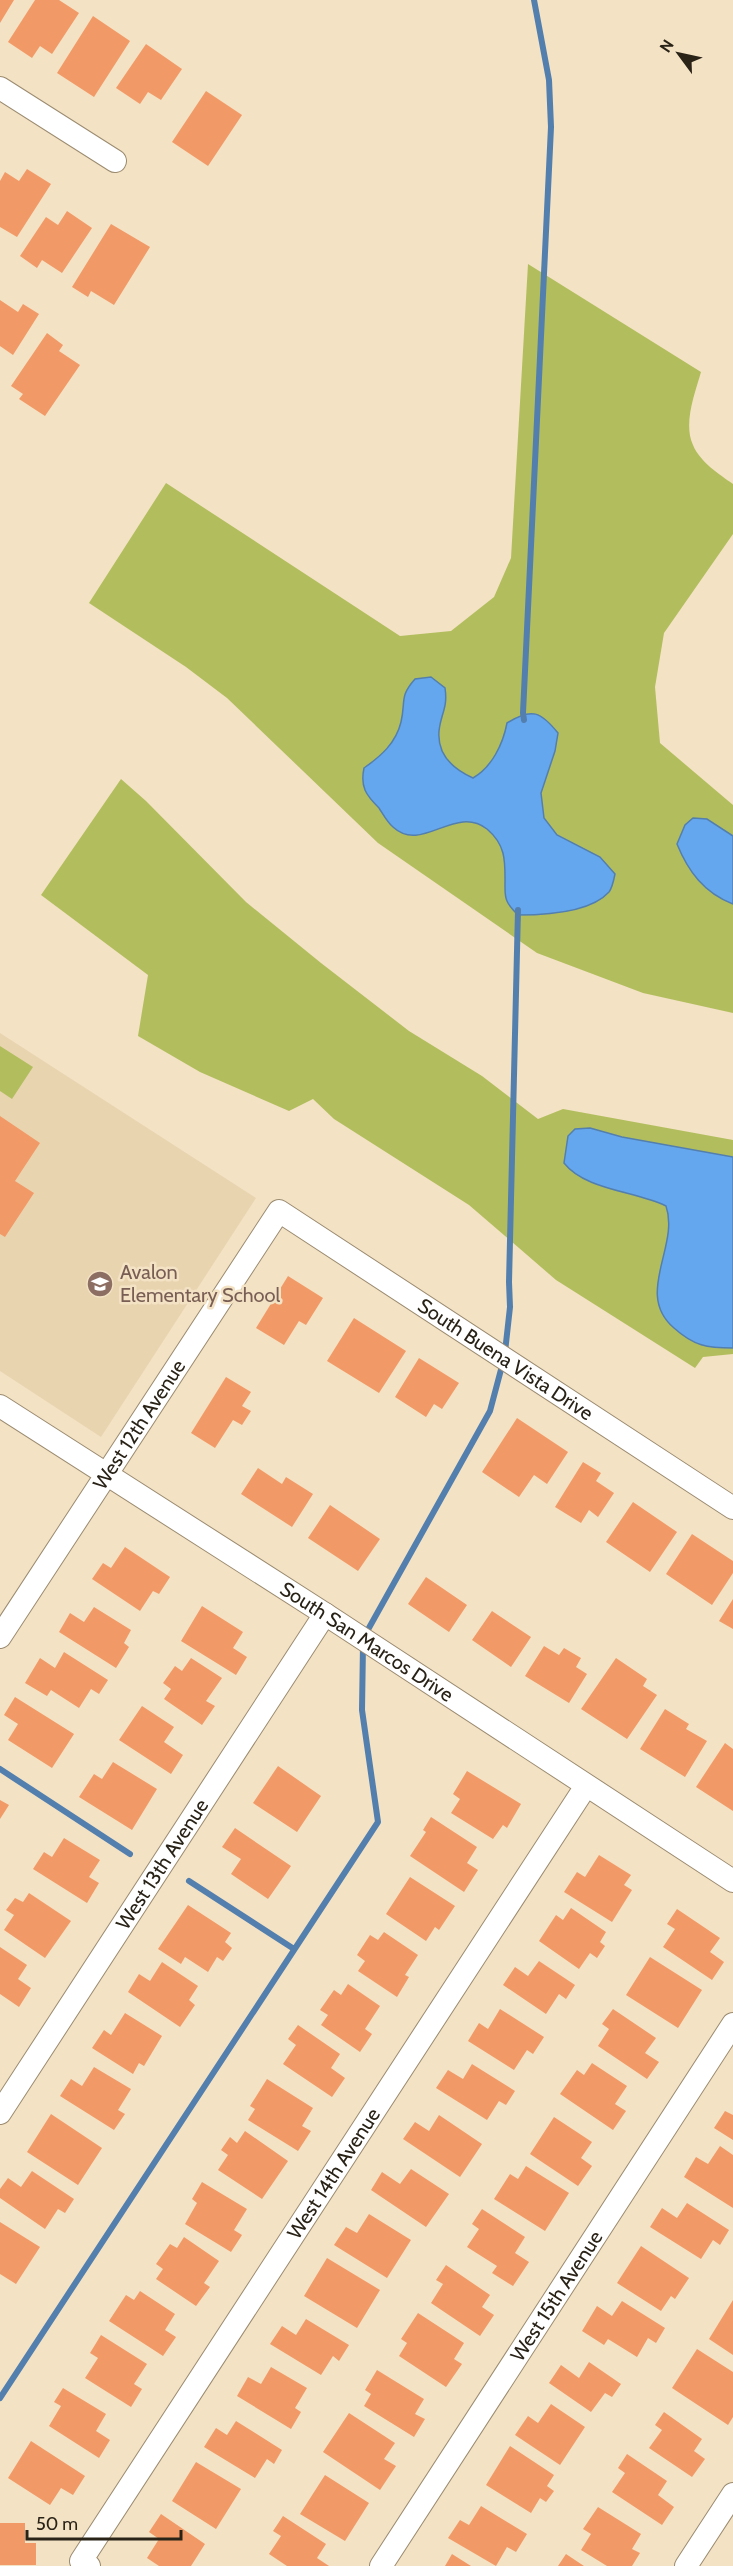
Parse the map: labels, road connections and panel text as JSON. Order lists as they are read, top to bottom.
{
  "streets": {
    "street": [
      "South Buena Vista Drive",
      "West 12th Avenue",
      "South San Marcos Drive",
      "West 13th Avenue",
      "West 14th Avenue",
      "West 15th Avenue"
    ]
  },
  "crossings": [
    ["South Buena Vista Drive", "West 12th Avenue"],
    ["West 12th Avenue", "South San Marcos Drive"],
    ["South San Marcos Drive", "West 13th Avenue"],
    ["South San Marcos Drive", "West 14th Avenue"]
  ],
  "places": {
    "school or university": ["Avalon Elementary School"]
  },
  "scale_bar": "50 m",
  "north": "top left"
}
